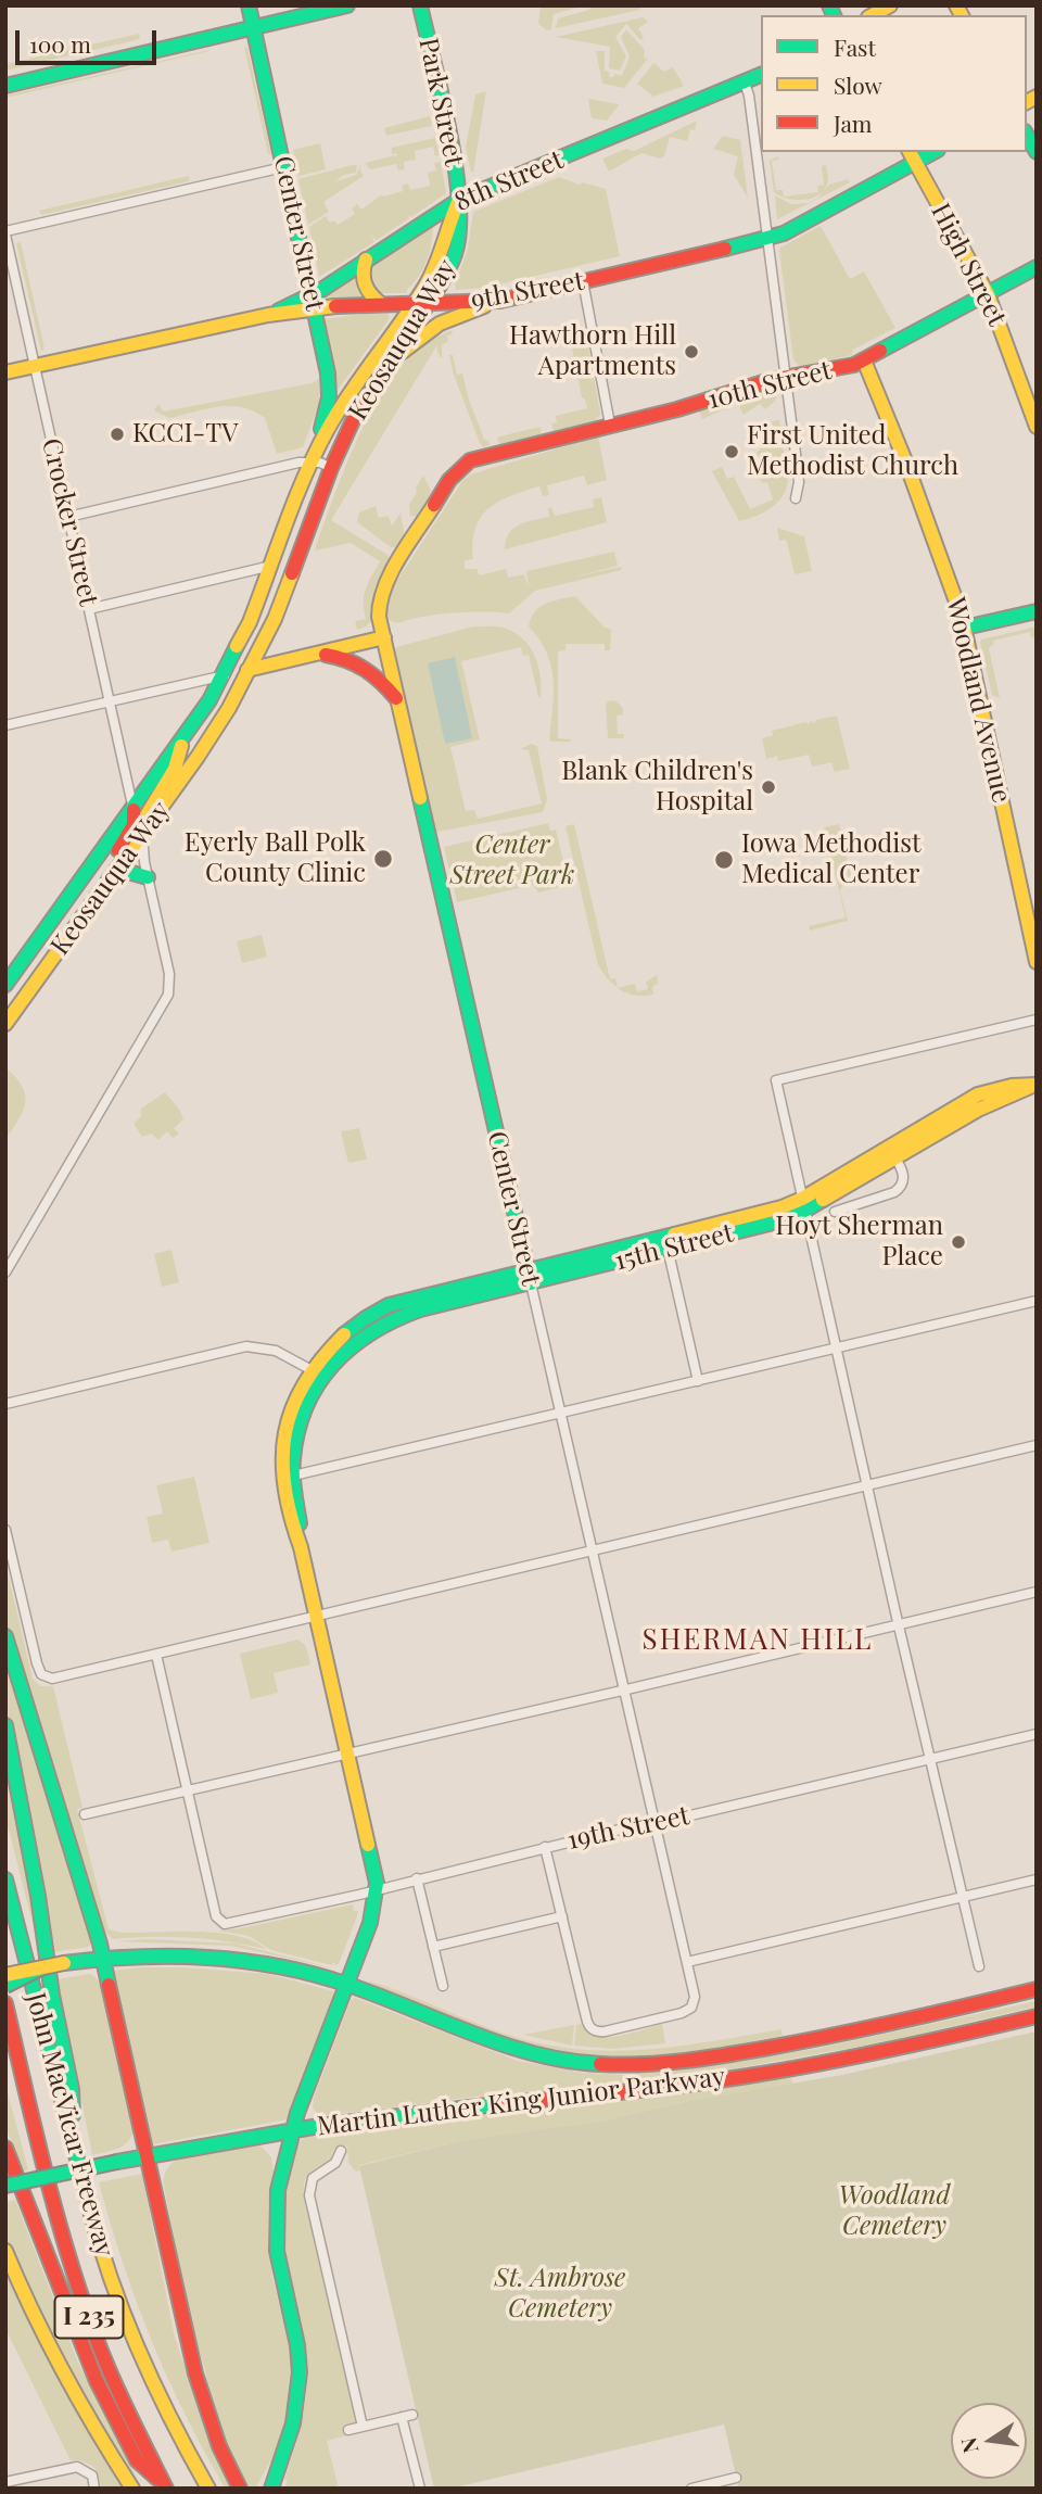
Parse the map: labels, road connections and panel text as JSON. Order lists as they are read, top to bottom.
{
  "streets": {
    "main road": [
      "Park Street",
      "8th Street",
      "Center Street",
      "High Street",
      "9th Street",
      "Keosauqua Way",
      "10th Street",
      "Woodland Avenue",
      "15th Street",
      "Martin Luther King Junior Parkway",
      "John MacVicar Freeway",
      "I 235"
    ],
    "street": ["Crocker Street", "19th Street"]
  },
  "crossings": [
    ["Park Street", "8th Street"],
    ["Park Street", "Keosauqua Way"],
    ["8th Street", "Center Street"],
    ["8th Street", "9th Street"],
    ["8th Street", "Keosauqua Way"],
    ["Center Street", "9th Street"],
    ["Center Street", "Keosauqua Way"],
    ["Center Street", "10th Street"],
    ["Center Street", "15th Street"],
    ["Center Street", "19th Street"],
    ["High Street", "9th Street"],
    ["High Street", "10th Street"],
    ["9th Street", "Keosauqua Way"],
    ["9th Street", "Crocker Street"],
    ["Keosauqua Way", "Crocker Street"],
    ["10th Street", "Woodland Avenue"]
  ],
  "districts": ["SHERMAN HILL"],
  "parks": ["Center Street Park", "Woodland Cemetery", "St. Ambrose Cemetery"],
  "places": [
    "Hawthorn Hill Apartments",
    "KCCI-TV",
    "First United Methodist Church",
    "Blank Children's Hospital",
    "Eyerly Ball Polk County Clinic",
    "Iowa Methodist Medical Center",
    "Hoyt Sherman Place"
  ],
  "legend": ["Fast", "Slow", "Jam"],
  "scale_bar": "100 m",
  "north": "left"
}
